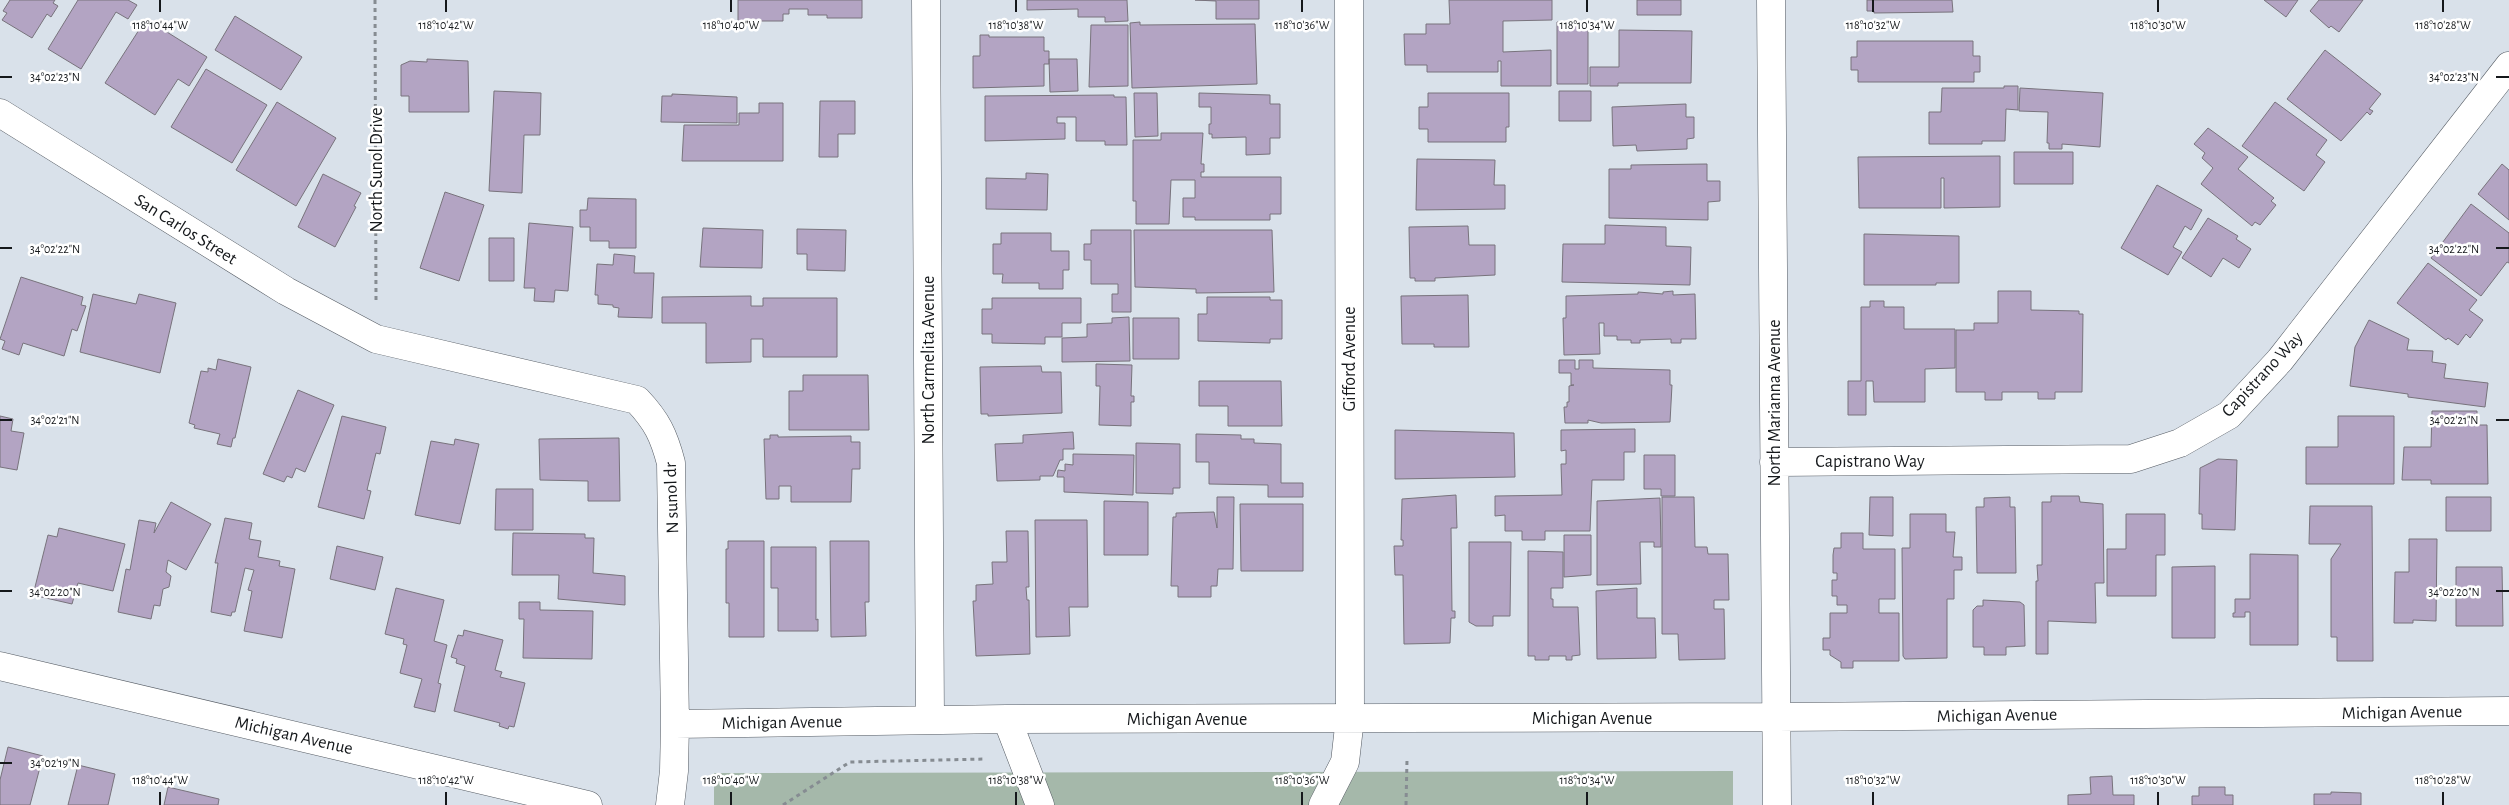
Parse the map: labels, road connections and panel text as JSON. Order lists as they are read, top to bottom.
{
  "streets": {
    "street": [
      "San Carlos Street",
      "Gifford Avenue",
      "North Carmelita Avenue",
      "Capistrano Way",
      "North Marianna Avenue",
      "N sunol dr",
      "Michigan Avenue"
    ],
    "path": ["North Sunol Drive"]
  },
  "crossings": [
    ["North Sunol Drive", "San Carlos Street"],
    ["North Sunol Drive", "N sunol dr"],
    ["San Carlos Street", "N sunol dr"],
    ["Gifford Avenue", "Michigan Avenue"],
    ["North Carmelita Avenue", "Michigan Avenue"],
    ["Capistrano Way", "North Marianna Avenue"],
    ["North Marianna Avenue", "Michigan Avenue"],
    ["N sunol dr", "Michigan Avenue"]
  ],
  "coordinates": [
    "118°10'44\"W",
    "118°10'42\"W",
    "118°10'40\"W",
    "118°10'38\"W",
    "118°10'36\"W",
    "118°10'34\"W",
    "118°10'32\"W",
    "118°10'30\"W",
    "118°10'28\"W",
    "34°02'23\"N",
    "34°02'22\"N",
    "34°02'21\"N",
    "34°02'20\"N",
    "34°02'19\"N"
  ]
}
